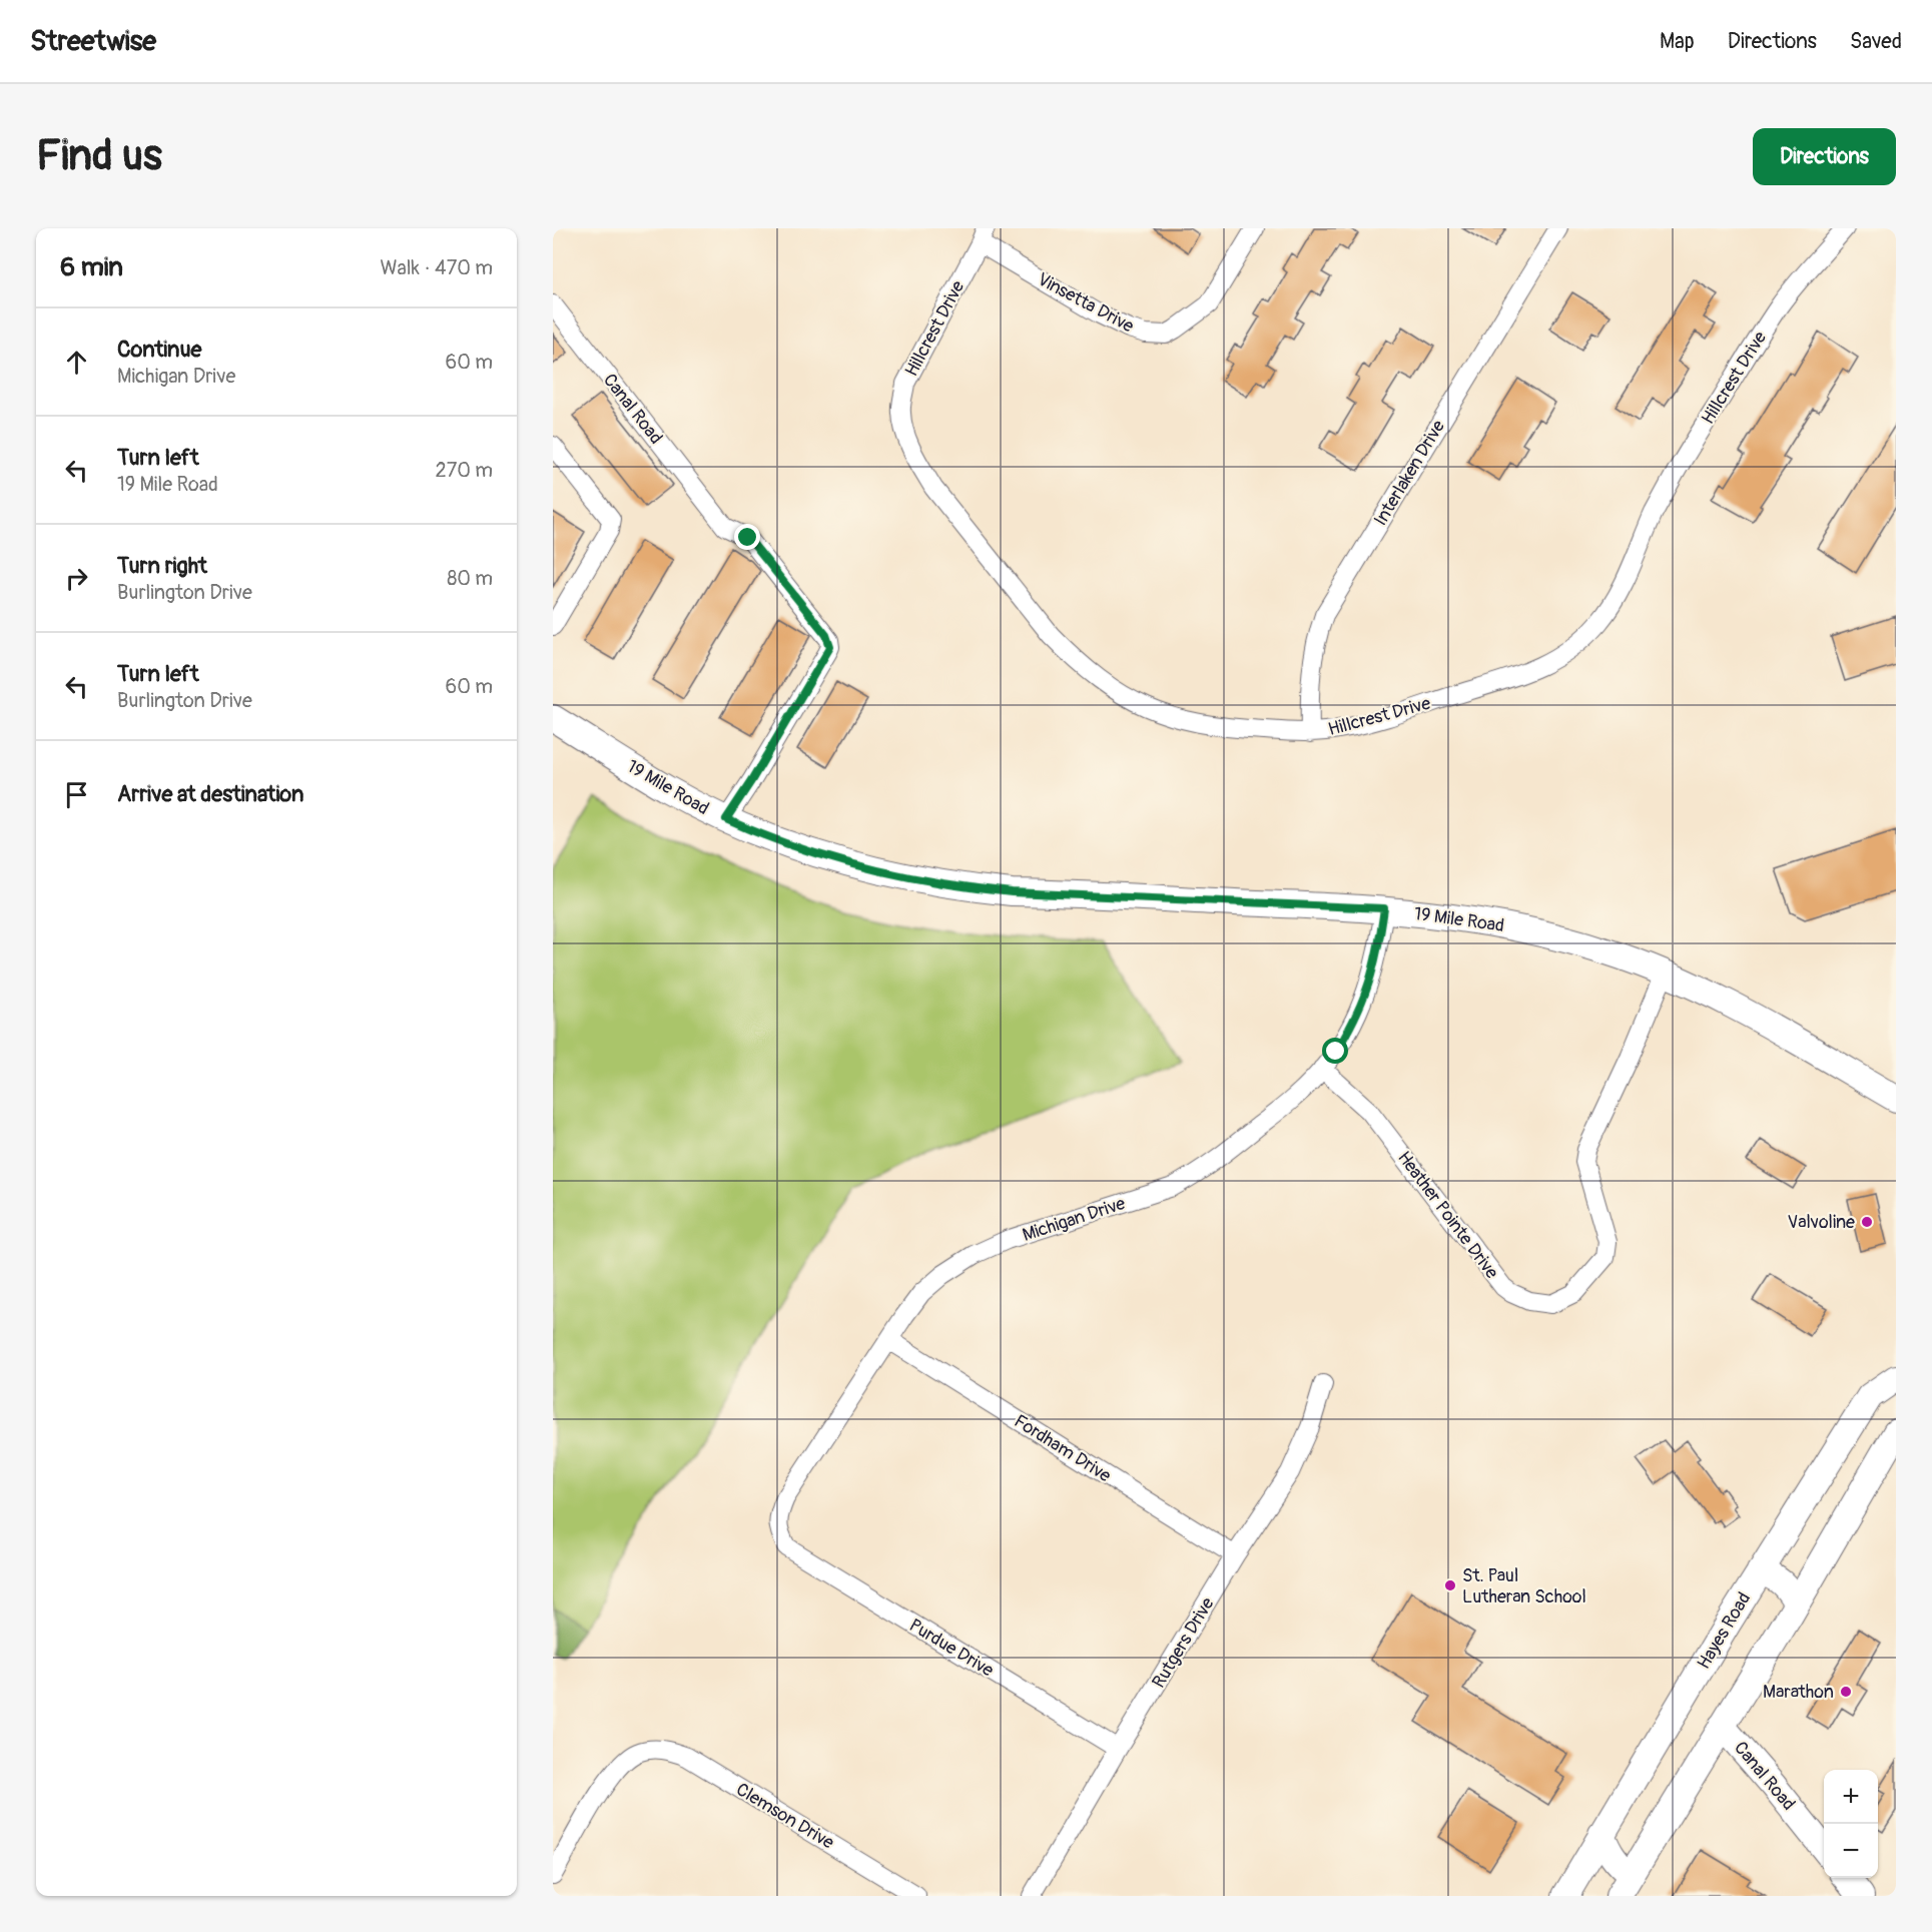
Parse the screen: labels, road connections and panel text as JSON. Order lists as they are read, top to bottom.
{
  "streets": {
    "street": [
      "Vinsetta Drive",
      "Hillcrest Drive",
      "Canal Road",
      "Interlaken Drive",
      "19 Mile Road",
      "Heather Pointe Drive",
      "Michigan Drive",
      "Fordham Drive",
      "Hayes Road",
      "Rutgers Drive",
      "Purdue Drive",
      "Clemson Drive"
    ]
  },
  "crossings": [
    ["Vinsetta Drive", "Hillcrest Drive"],
    ["Hillcrest Drive", "Interlaken Drive"],
    ["Canal Road", "19 Mile Road"],
    ["19 Mile Road", "Heather Pointe Drive"],
    ["19 Mile Road", "Michigan Drive"],
    ["Heather Pointe Drive", "Michigan Drive"],
    ["Michigan Drive", "Fordham Drive"],
    ["Michigan Drive", "Purdue Drive"],
    ["Fordham Drive", "Rutgers Drive"],
    ["Rutgers Drive", "Purdue Drive"]
  ],
  "places": ["Valvoline", "St. Paul Lutheran School", "Marathon"],
  "page": {
    "header": "Streetwise",
    "nav": ["Map", "Directions", "Saved"],
    "buttons": "Directions",
    "title": "Find us",
    "heading": ["6 min", "Walk · 470 m"],
    "list": [
      ["Continue", "Michigan Drive", "60 m"],
      ["Turn left", "19 Mile Road", "270 m"],
      ["Turn right", "Burlington Drive", "80 m"],
      ["Turn left", "Burlington Drive", "60 m"],
      "Arrive at destination"
    ],
    "map_buttons": ["+", "−"]
  }
}
